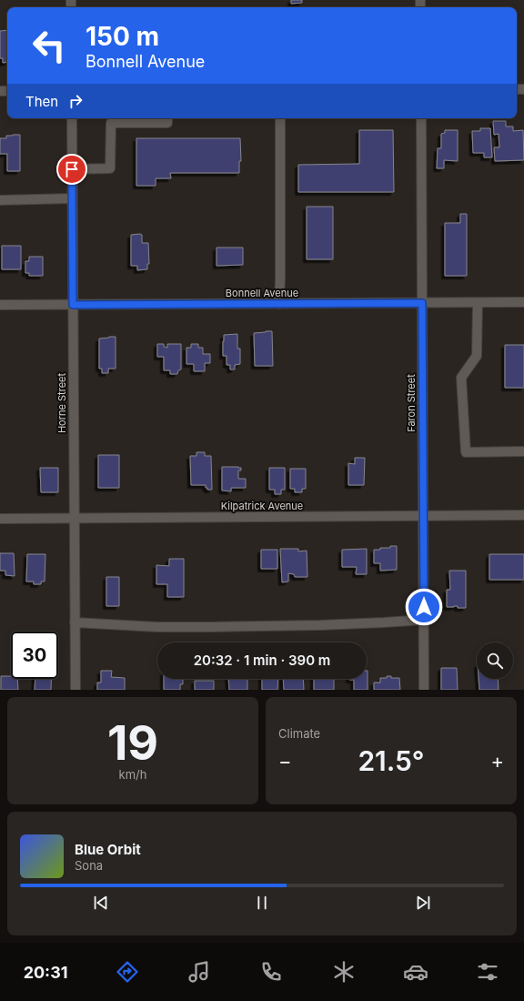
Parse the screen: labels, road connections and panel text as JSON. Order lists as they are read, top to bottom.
{
  "streets": {
    "street": [
      "Bonnell Avenue",
      "Horne Street",
      "Faron Street",
      "Kilpatrick Avenue"
    ]
  },
  "crossings": [
    ["Bonnell Avenue", "Horne Street"],
    ["Bonnell Avenue", "Faron Street"],
    ["Horne Street", "Kilpatrick Avenue"],
    ["Faron Street", "Kilpatrick Avenue"]
  ],
  "page": {
    "turn": ["150 m", "Bonnell Avenue"],
    "then": "Then",
    "limit": "30",
    "trip": "20:32 · 1 min · 390 m",
    "tile": [
      ["19", "km/h"],
      "Climate"
    ],
    "heat": ["−", "21.5°", "+"],
    "song": ["Blue Orbit", "Sona"],
    "tabs": "20:31"
  }
}
